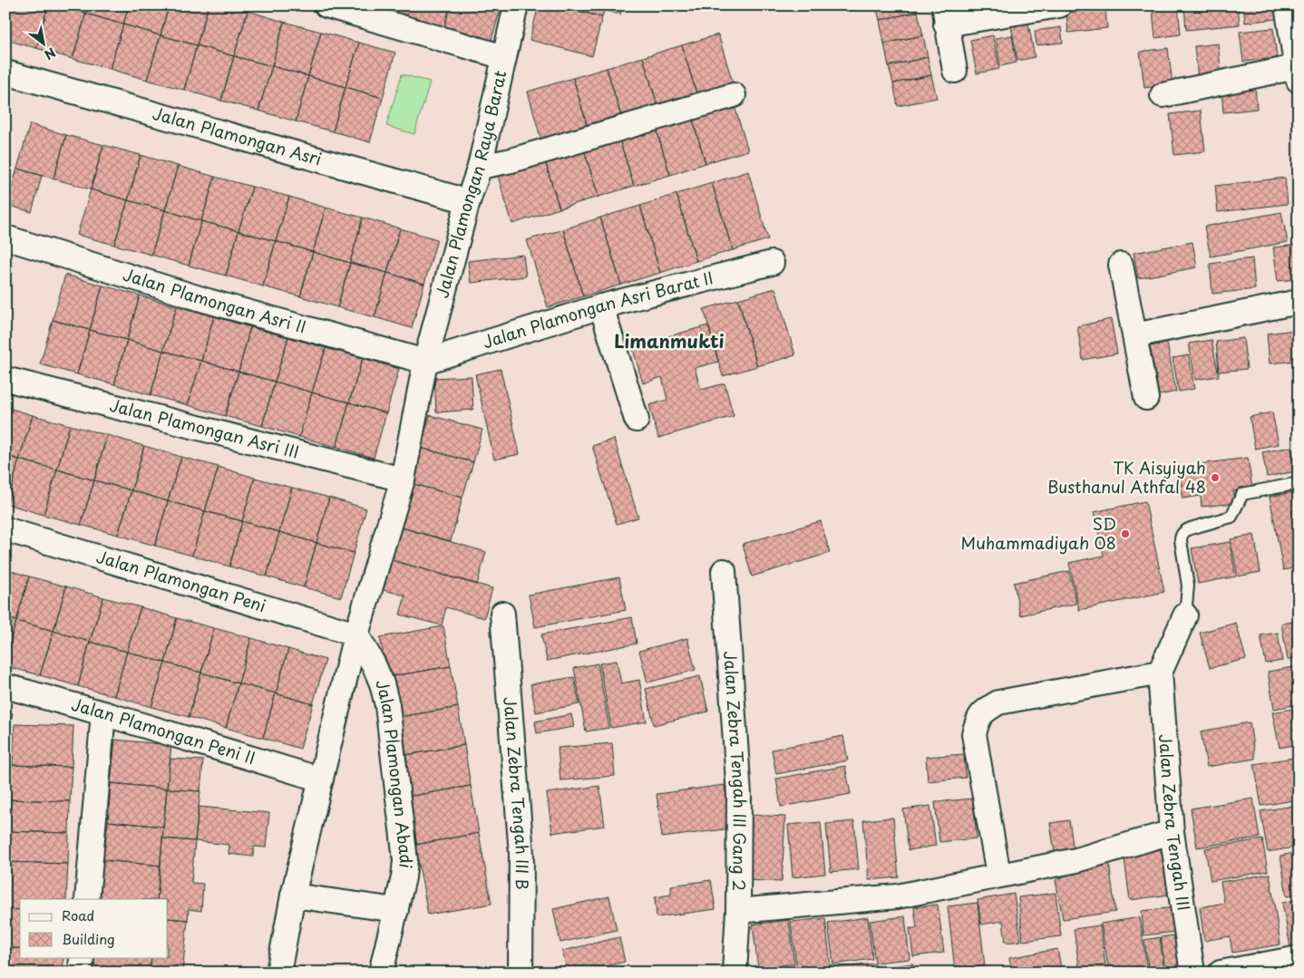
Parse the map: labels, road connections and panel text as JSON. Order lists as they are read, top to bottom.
{
  "streets": {
    "street": [
      "Jalan Plamongan Asri",
      "Jalan Plamongan Raya Barat",
      "Jalan Plamongan Asri II",
      "Jalan Plamongan Asri Barat II",
      "Jalan Plamongan Asri III",
      "Jalan Plamongan Peni",
      "Jalan Plamongan Peni II",
      "Jalan Zebra Tengah III Gang 2",
      "Jalan Plamongan Abadi",
      "Jalan Zebra Tengah III B",
      "Jalan Zebra Tengah III"
    ]
  },
  "crossings": [
    ["Jalan Plamongan Asri", "Jalan Plamongan Raya Barat"],
    ["Jalan Plamongan Raya Barat", "Jalan Plamongan Asri II"],
    ["Jalan Plamongan Raya Barat", "Jalan Plamongan Asri Barat II"],
    ["Jalan Plamongan Asri II", "Jalan Plamongan Asri Barat II"],
    ["Jalan Plamongan Peni", "Jalan Plamongan Abadi"]
  ],
  "districts": ["Limanmukti"],
  "places": ["TK Aisyiyah Busthanul Athfal 48", "SD Muhammadiyah 08"],
  "legend": ["Road", "Building"],
  "north": "bottom right"
}
